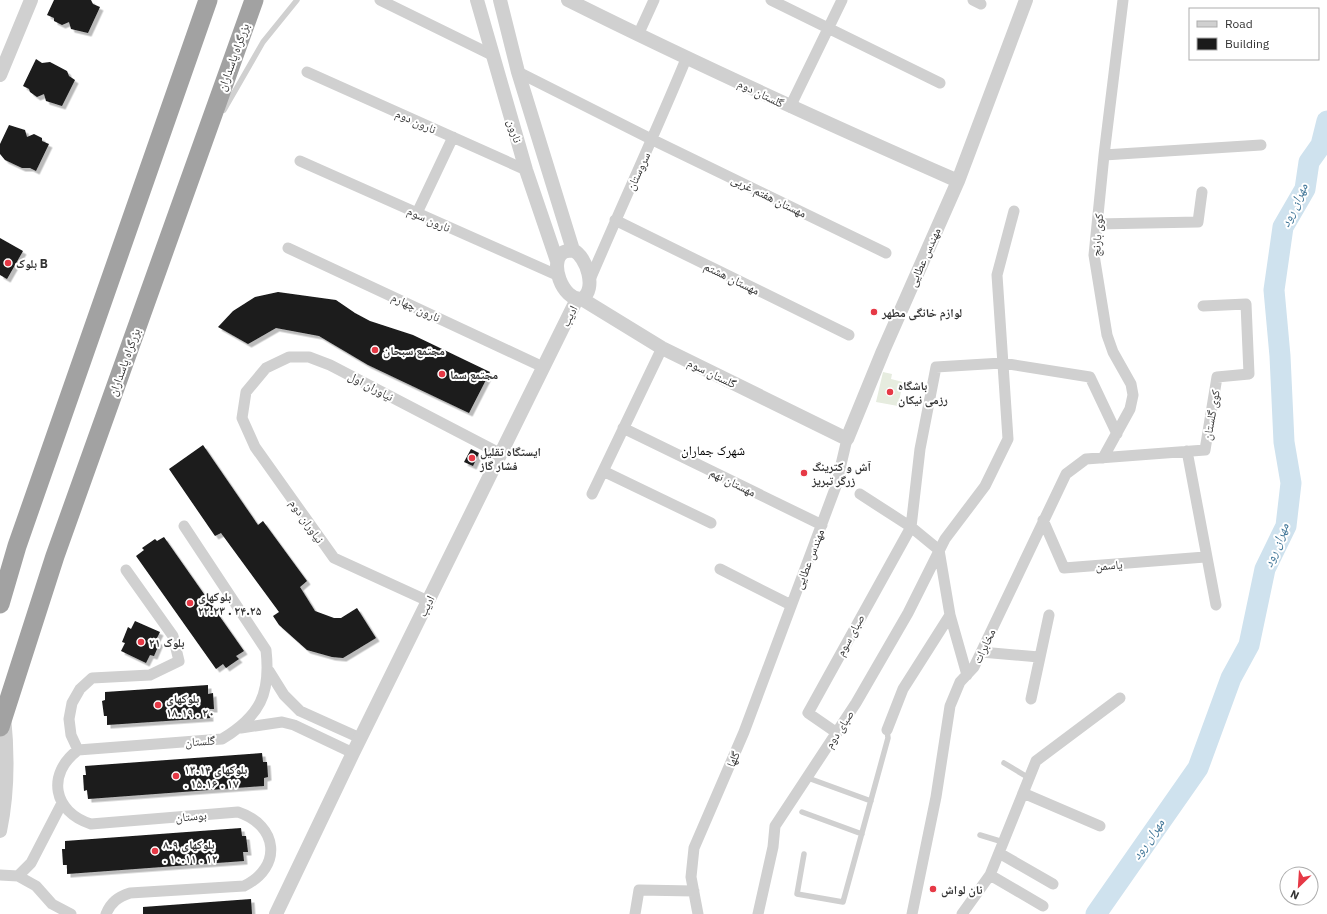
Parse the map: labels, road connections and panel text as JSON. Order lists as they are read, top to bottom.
{
  "streets": {
    "highway": ["بزرگراه پاسداران"],
    "street": [
      "گلستان دوم",
      "نارون دوم",
      "نارون",
      "سروستان",
      "مهستان هفتم غربی",
      "نارون سوم",
      "کوی بارنج",
      "مهندس عطایی",
      "مهستان هشتم",
      "نارون چهارم",
      "ادیب",
      "گلستان سوم",
      "نیاوران اول",
      "کوی گلستان",
      "مهستان نهم",
      "نیاوران دوم",
      "یاسمن",
      "صبای سوم",
      "مخابرات",
      "صبای دوم",
      "گلستان",
      "گلها",
      "بوستان"
    ]
  },
  "crossings": [
    ["گلستان دوم", "سروستان"],
    ["گلستان دوم", "مهندس عطایی"],
    ["نارون دوم", "نارون"],
    ["نارون", "سروستان"],
    ["نارون", "مهستان هفتم غربی"],
    ["نارون", "نارون سوم"],
    ["نارون", "ادیب"],
    ["نارون", "گلستان سوم"],
    ["سروستان", "مهستان هفتم غربی"],
    ["سروستان", "مهستان هشتم"],
    ["سروستان", "ادیب"],
    ["نارون سوم", "گلستان سوم"],
    ["کوی بارنج", "کوی گلستان"],
    ["کوی بارنج", "مخابرات"],
    ["مهندس عطایی", "گلستان سوم"],
    ["مهندس عطایی", "مهستان نهم"],
    ["مهندس عطایی", "گلها"],
    ["نارون چهارم", "ادیب"],
    ["ادیب", "گلستان سوم"],
    ["ادیب", "نیاوران اول"],
    ["ادیب", "نیاوران دوم"],
    ["نیاوران اول", "نیاوران دوم"],
    ["کوی گلستان", "مخابرات"],
    ["یاسمن", "مخابرات"],
    ["صبای سوم", "صبای دوم"]
  ],
  "districts": ["شهرک جماران"],
  "water": ["مهران رود"],
  "places": [
    "بلوک B",
    "لوازم خانگی مطهر",
    "مجتمع سبحان",
    "مجتمع سما",
    "باشگاه رزمی نیکان",
    "ایستگاه تقلیل فشار گاز",
    "آش و کترینگ زرگر تبریز",
    "بلوکهای ۲۲.۲۳ . ۲۴.۲۵",
    "بلوک ۲۱",
    "بلوکهای ۱۸.۱۹ . ۲۰",
    "بلوکهای ۱۳.۱۴ . ۱۵.۱۶ . ۱۷",
    "بلوکهای ۸.۹ . ۱۰.۱۱ . ۱۲",
    "نان لواش"
  ],
  "legend": ["Road", "Building"],
  "north": "bottom left"
}
